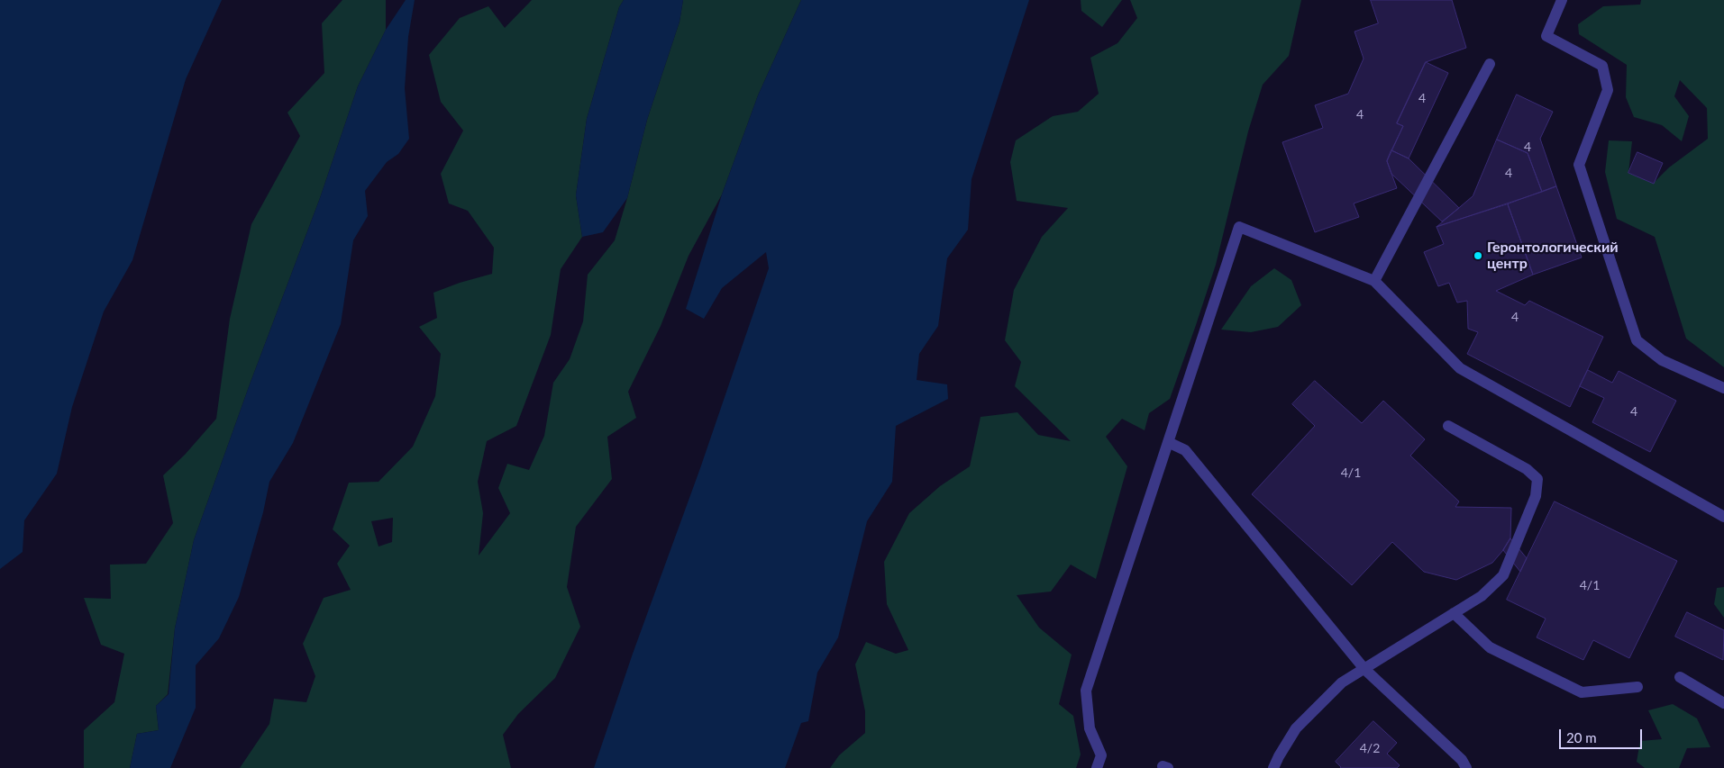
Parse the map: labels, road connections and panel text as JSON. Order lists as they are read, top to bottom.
{
  "places": ["Геронтологический центр"],
  "house_numbers": [
    "4",
    "4",
    "4",
    "4",
    "4",
    "4",
    "4/1",
    "4/1",
    "4/2"
  ],
  "scale_bar": "20 m"
}
